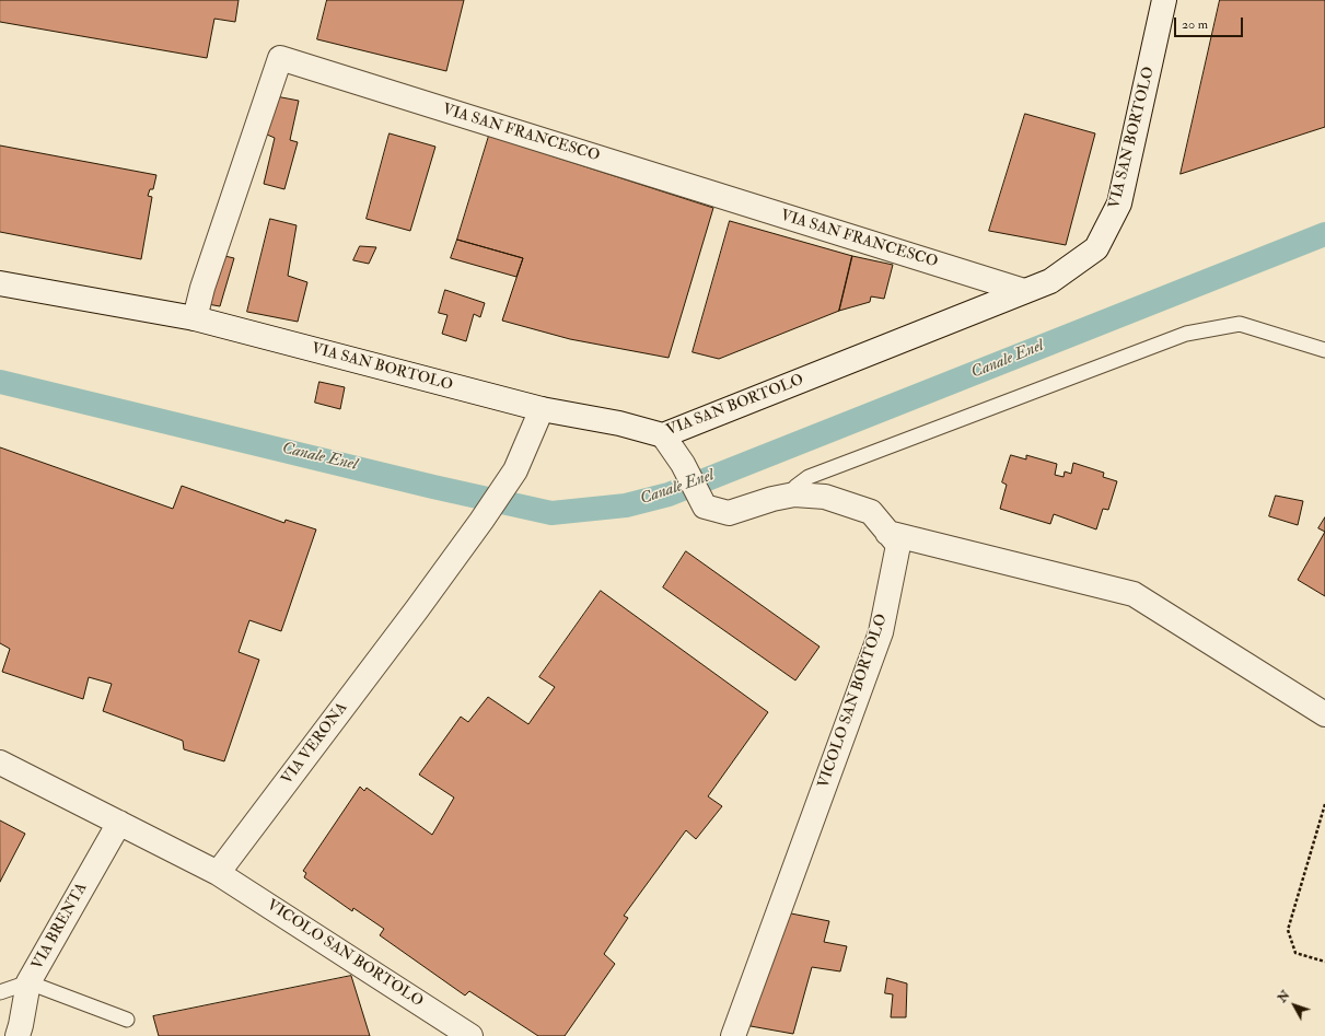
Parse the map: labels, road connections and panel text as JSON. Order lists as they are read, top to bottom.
{
  "streets": {
    "street": [
      "VIA SAN FRANCESCO",
      "VIA SAN BORTOLO",
      "VICOLO SAN BORTOLO",
      "VIA VERONA",
      "VIA BRENTA"
    ]
  },
  "crossings": [
    ["VIA SAN FRANCESCO", "VIA SAN BORTOLO"],
    ["VIA SAN BORTOLO", "VICOLO SAN BORTOLO"],
    ["VIA SAN BORTOLO", "VIA VERONA"],
    ["VICOLO SAN BORTOLO", "VIA VERONA"]
  ],
  "water": ["Canale Enel"],
  "scale_bar": "20 m",
  "north": "top left"
}
